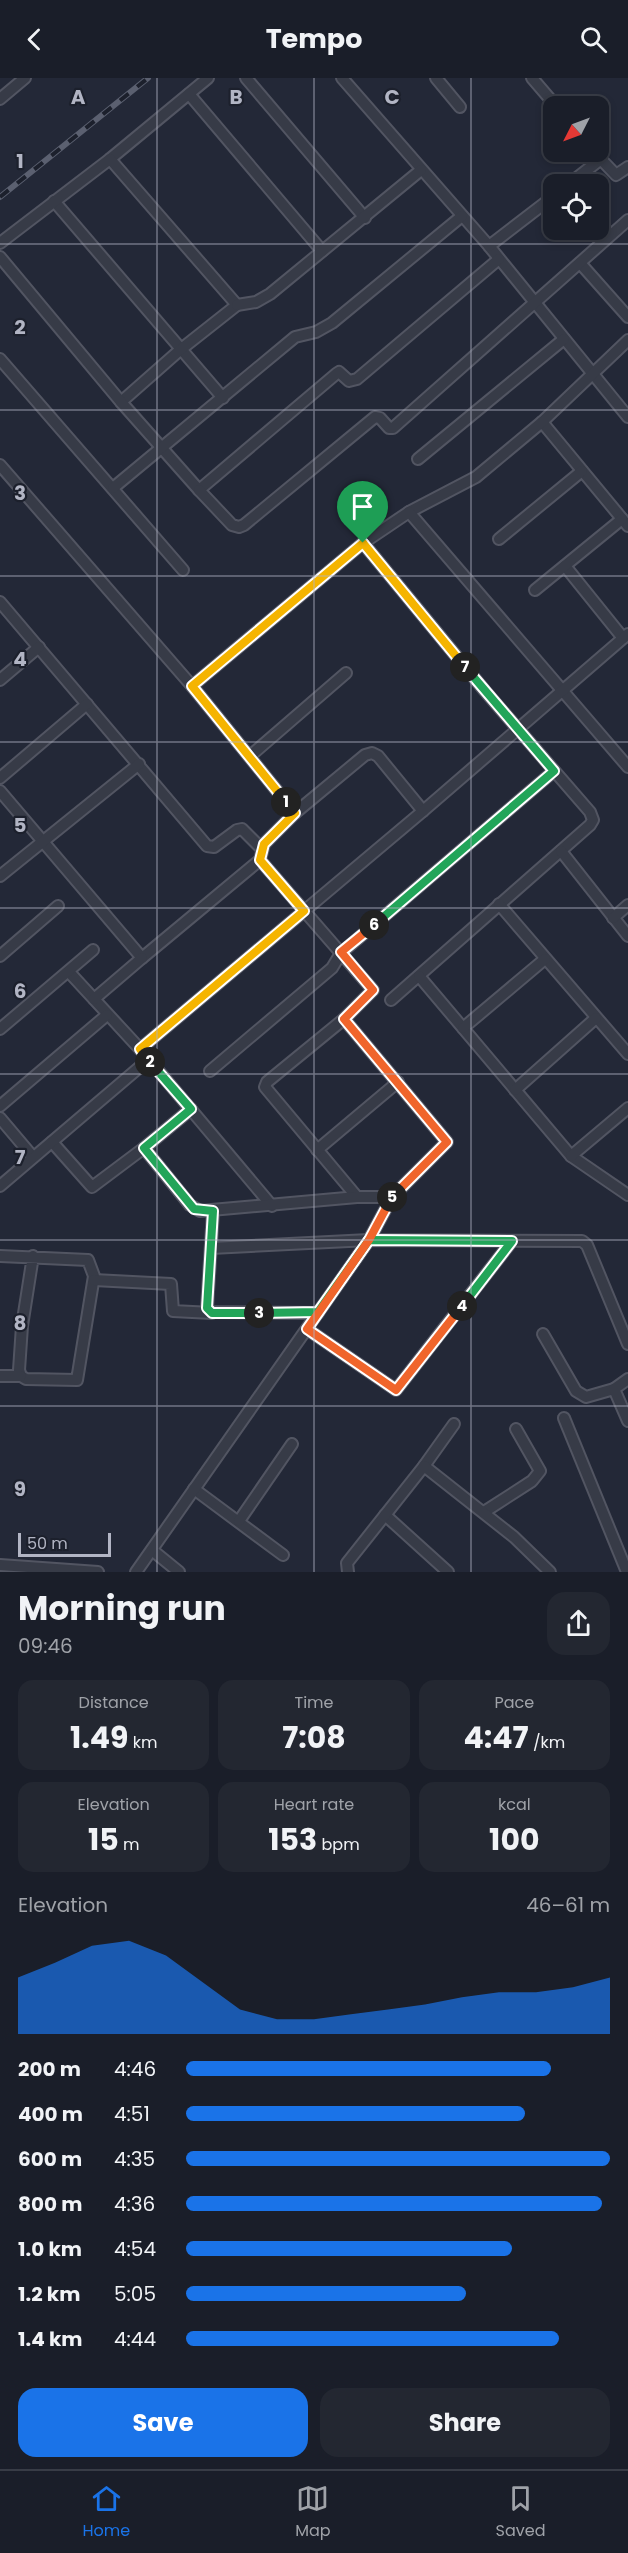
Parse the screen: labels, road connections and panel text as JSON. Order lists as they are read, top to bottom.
{
  "scale_bar": "50 m",
  "north": "bottom left",
  "page": {
    "header": "Tempo",
    "pins": [
      "7",
      "1",
      "6",
      "2",
      "5",
      "4",
      "3"
    ],
    "scale": "50 m",
    "heading": ["Morning run", "09:46"],
    "stats": [
      ["Distance", "1.49 km"],
      ["Time", "7:08"],
      ["Pace", "4:47 /km"],
      ["Elevation", "15 m"],
      ["Heart rate", "153 bpm"],
      ["kcal", "100"]
    ],
    "chart": ["Elevation", "46–61 m"],
    "list": [
      {
        "name": "200 m",
        "note": "4:46"
      },
      {
        "name": "400 m",
        "note": "4:51"
      },
      {
        "name": "600 m",
        "note": "4:35"
      },
      {
        "name": "800 m",
        "note": "4:36"
      },
      {
        "name": "1.0 km",
        "note": "4:54"
      },
      {
        "name": "1.2 km",
        "note": "5:05"
      },
      {
        "name": "1.4 km",
        "note": "4:44"
      }
    ],
    "buttons": ["Save", "Share"],
    "tabs": ["Home", "Map", "Saved"]
  },
  "grid": {
    "columns": ["A", "B", "C"],
    "rows": [
      "1",
      "2",
      "3",
      "4",
      "5",
      "6",
      "7",
      "8",
      "9"
    ]
  }
}
